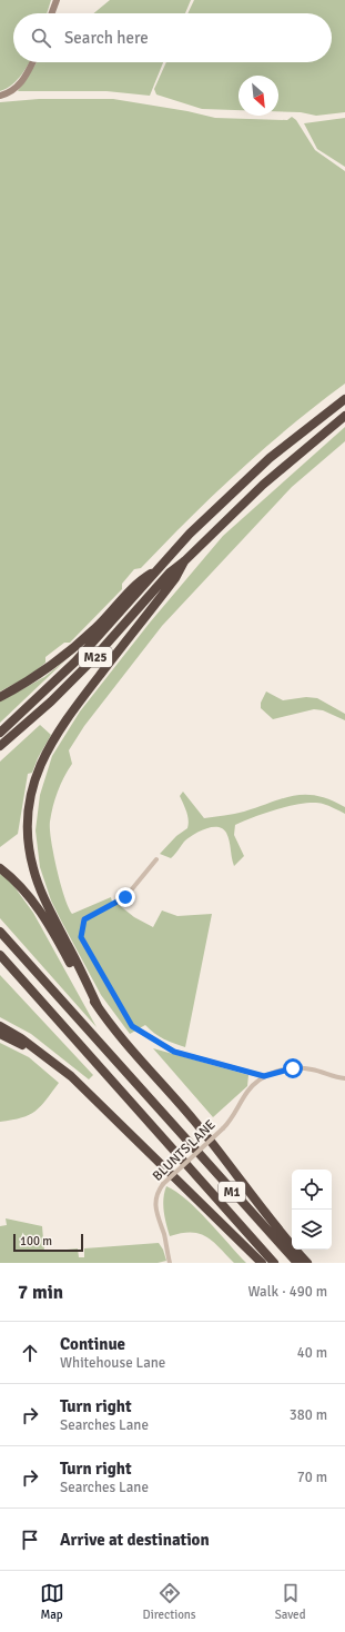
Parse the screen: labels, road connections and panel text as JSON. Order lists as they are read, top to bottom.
{
  "streets": {
    "highway": ["M25", "M1"],
    "street": ["BLUNTS LANE"]
  },
  "scale_bar": "100 m",
  "north": "bottom right",
  "page": {
    "search": "Search here",
    "scale": "100 m",
    "heading": ["7 min", "Walk · 490 m"],
    "list": [
      ["Continue", "Whitehouse Lane", "40 m"],
      ["Turn right", "Searches Lane", "380 m"],
      ["Turn right", "Searches Lane", "70 m"],
      "Arrive at destination"
    ],
    "nav": ["Map", "Directions", "Saved"]
  }
}
